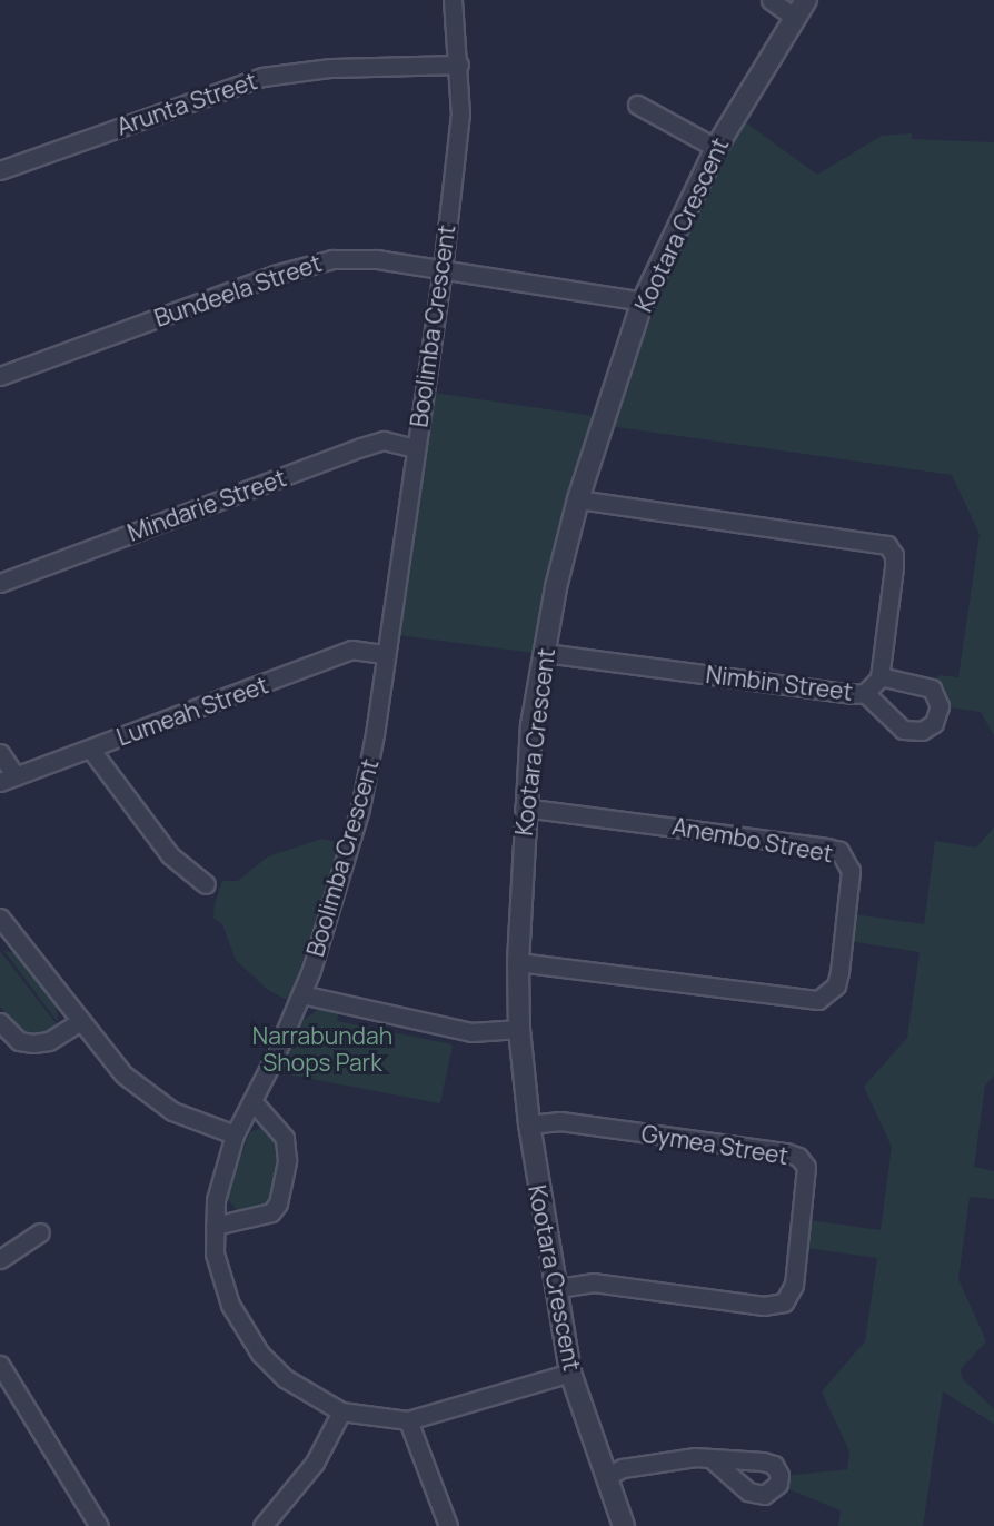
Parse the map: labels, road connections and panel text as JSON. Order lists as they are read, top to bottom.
{
  "streets": {
    "street": [
      "Arunta Street",
      "Kootara Crescent",
      "Bundeela Street",
      "Boolimba Crescent",
      "Mindarie Street",
      "Nimbin Street",
      "Lumeah Street",
      "Anembo Street",
      "Gymea Street"
    ]
  },
  "crossings": [
    ["Arunta Street", "Boolimba Crescent"],
    ["Kootara Crescent", "Bundeela Street"],
    ["Kootara Crescent", "Boolimba Crescent"],
    ["Kootara Crescent", "Nimbin Street"],
    ["Kootara Crescent", "Anembo Street"],
    ["Kootara Crescent", "Gymea Street"],
    ["Bundeela Street", "Boolimba Crescent"],
    ["Boolimba Crescent", "Mindarie Street"],
    ["Boolimba Crescent", "Lumeah Street"]
  ],
  "parks": ["Narrabundah Shops Park"]
}
